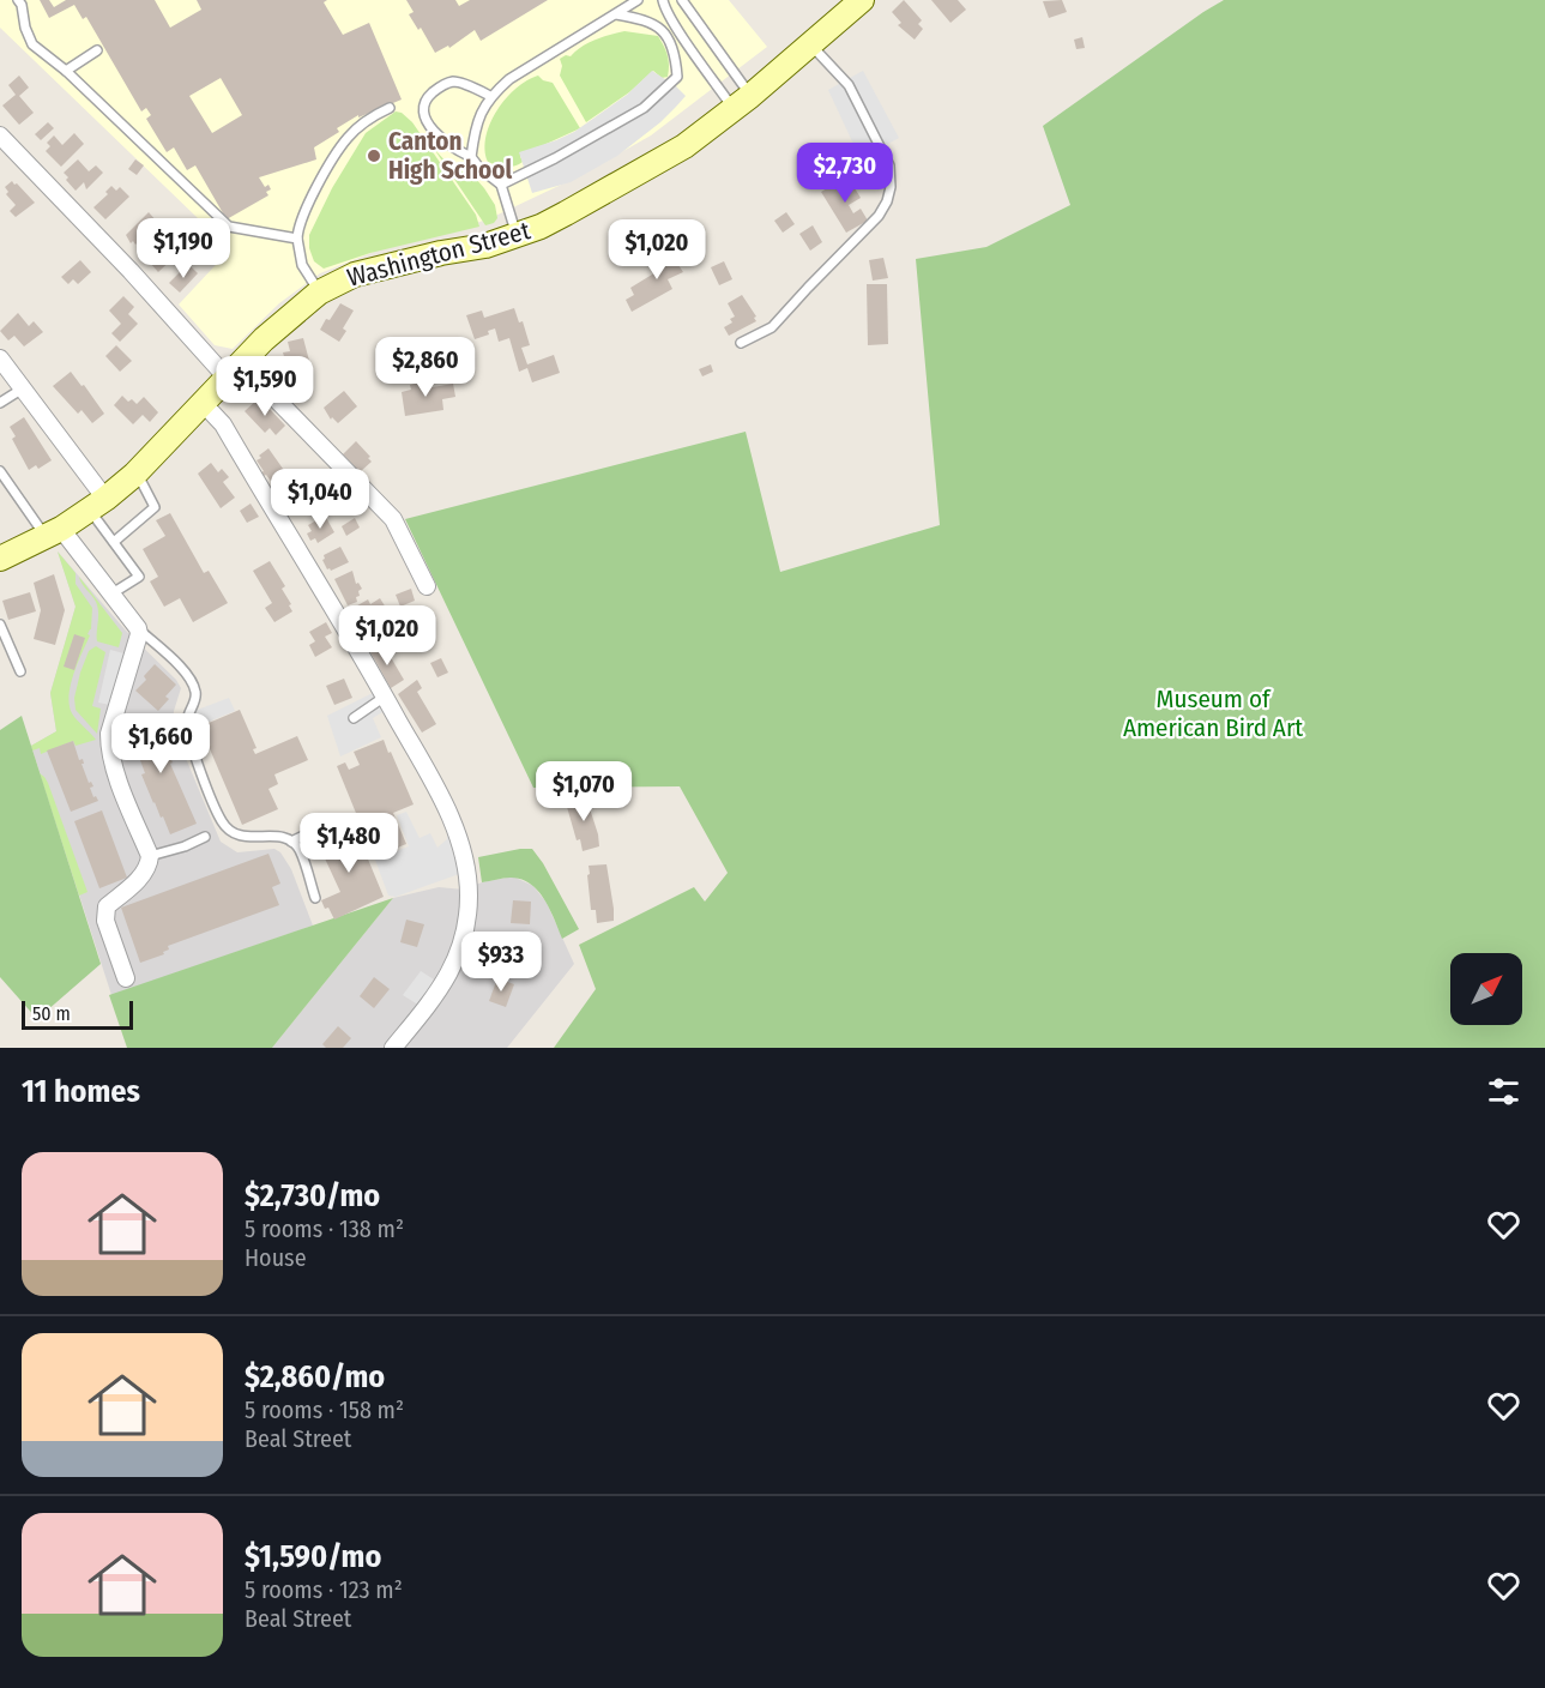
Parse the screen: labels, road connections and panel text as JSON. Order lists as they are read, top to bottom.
{
  "streets": {
    "main road": ["Washington Street"]
  },
  "parks": ["Museum of American Bird Art"],
  "places": ["Canton High School"],
  "scale_bar": "50 m",
  "north": "top right",
  "page": {
    "price": [
      "$2,730",
      "$1,190",
      "$1,020",
      "$2,860",
      "$1,590",
      "$1,040",
      "$1,020",
      "$1,660",
      "$1,070",
      "$1,480",
      "$933"
    ],
    "scale": "50 m",
    "heading": "11 homes",
    "list": [
      {
        "name": "$2,730/mo",
        "note": "5 rooms · 138 m² · House"
      },
      {
        "name": "$2,860/mo",
        "note": "5 rooms · 158 m² · Beal Street"
      },
      {
        "name": "$1,590/mo",
        "note": "5 rooms · 123 m² · Beal Street"
      }
    ]
  }
}
